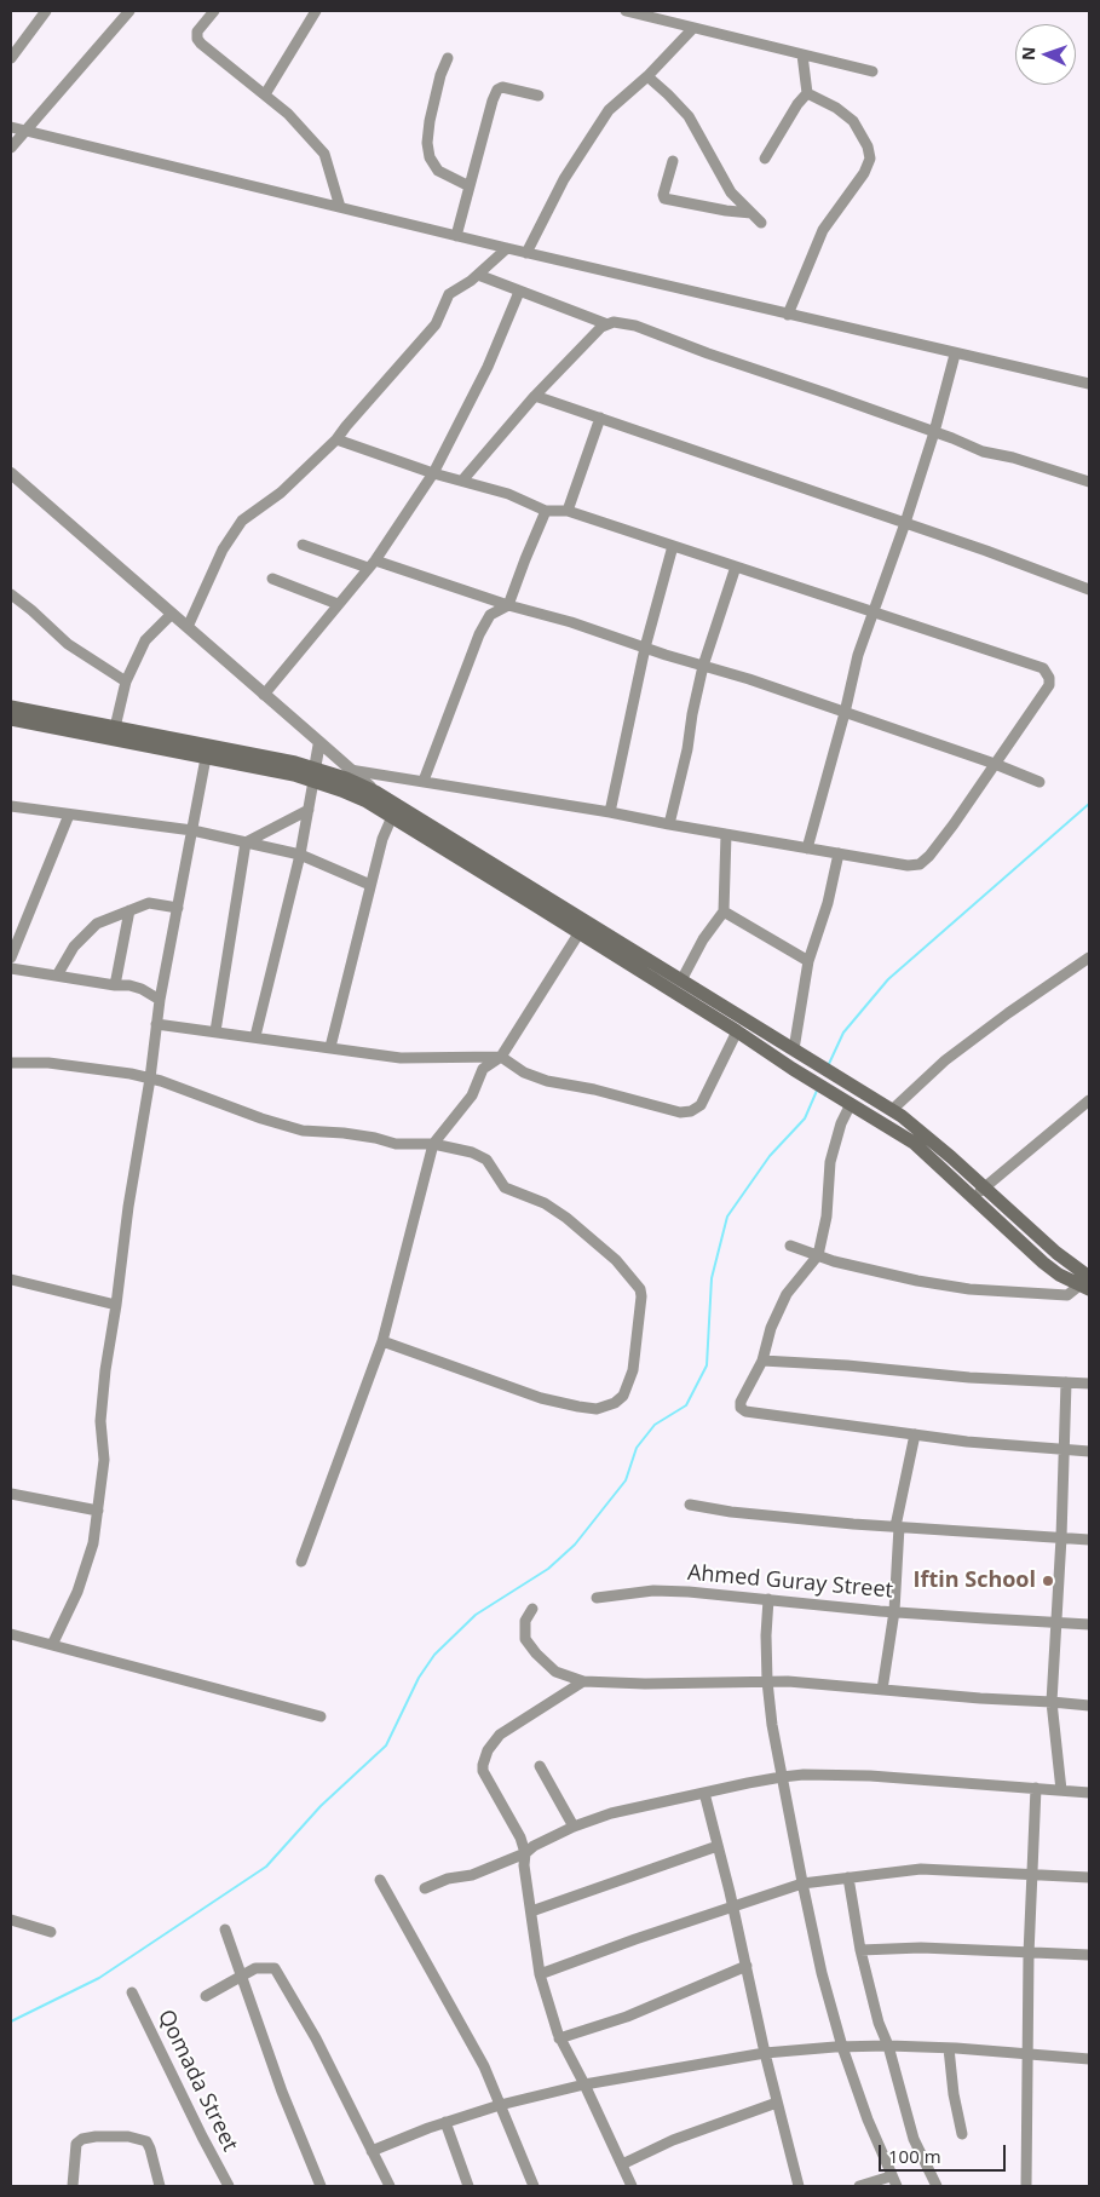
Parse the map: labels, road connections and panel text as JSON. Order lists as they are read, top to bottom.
{
  "streets": {
    "street": ["Ahmed Guray Street", "Qomada Street"]
  },
  "places": ["Iftin School"],
  "scale_bar": "100 m",
  "north": "left"
}
